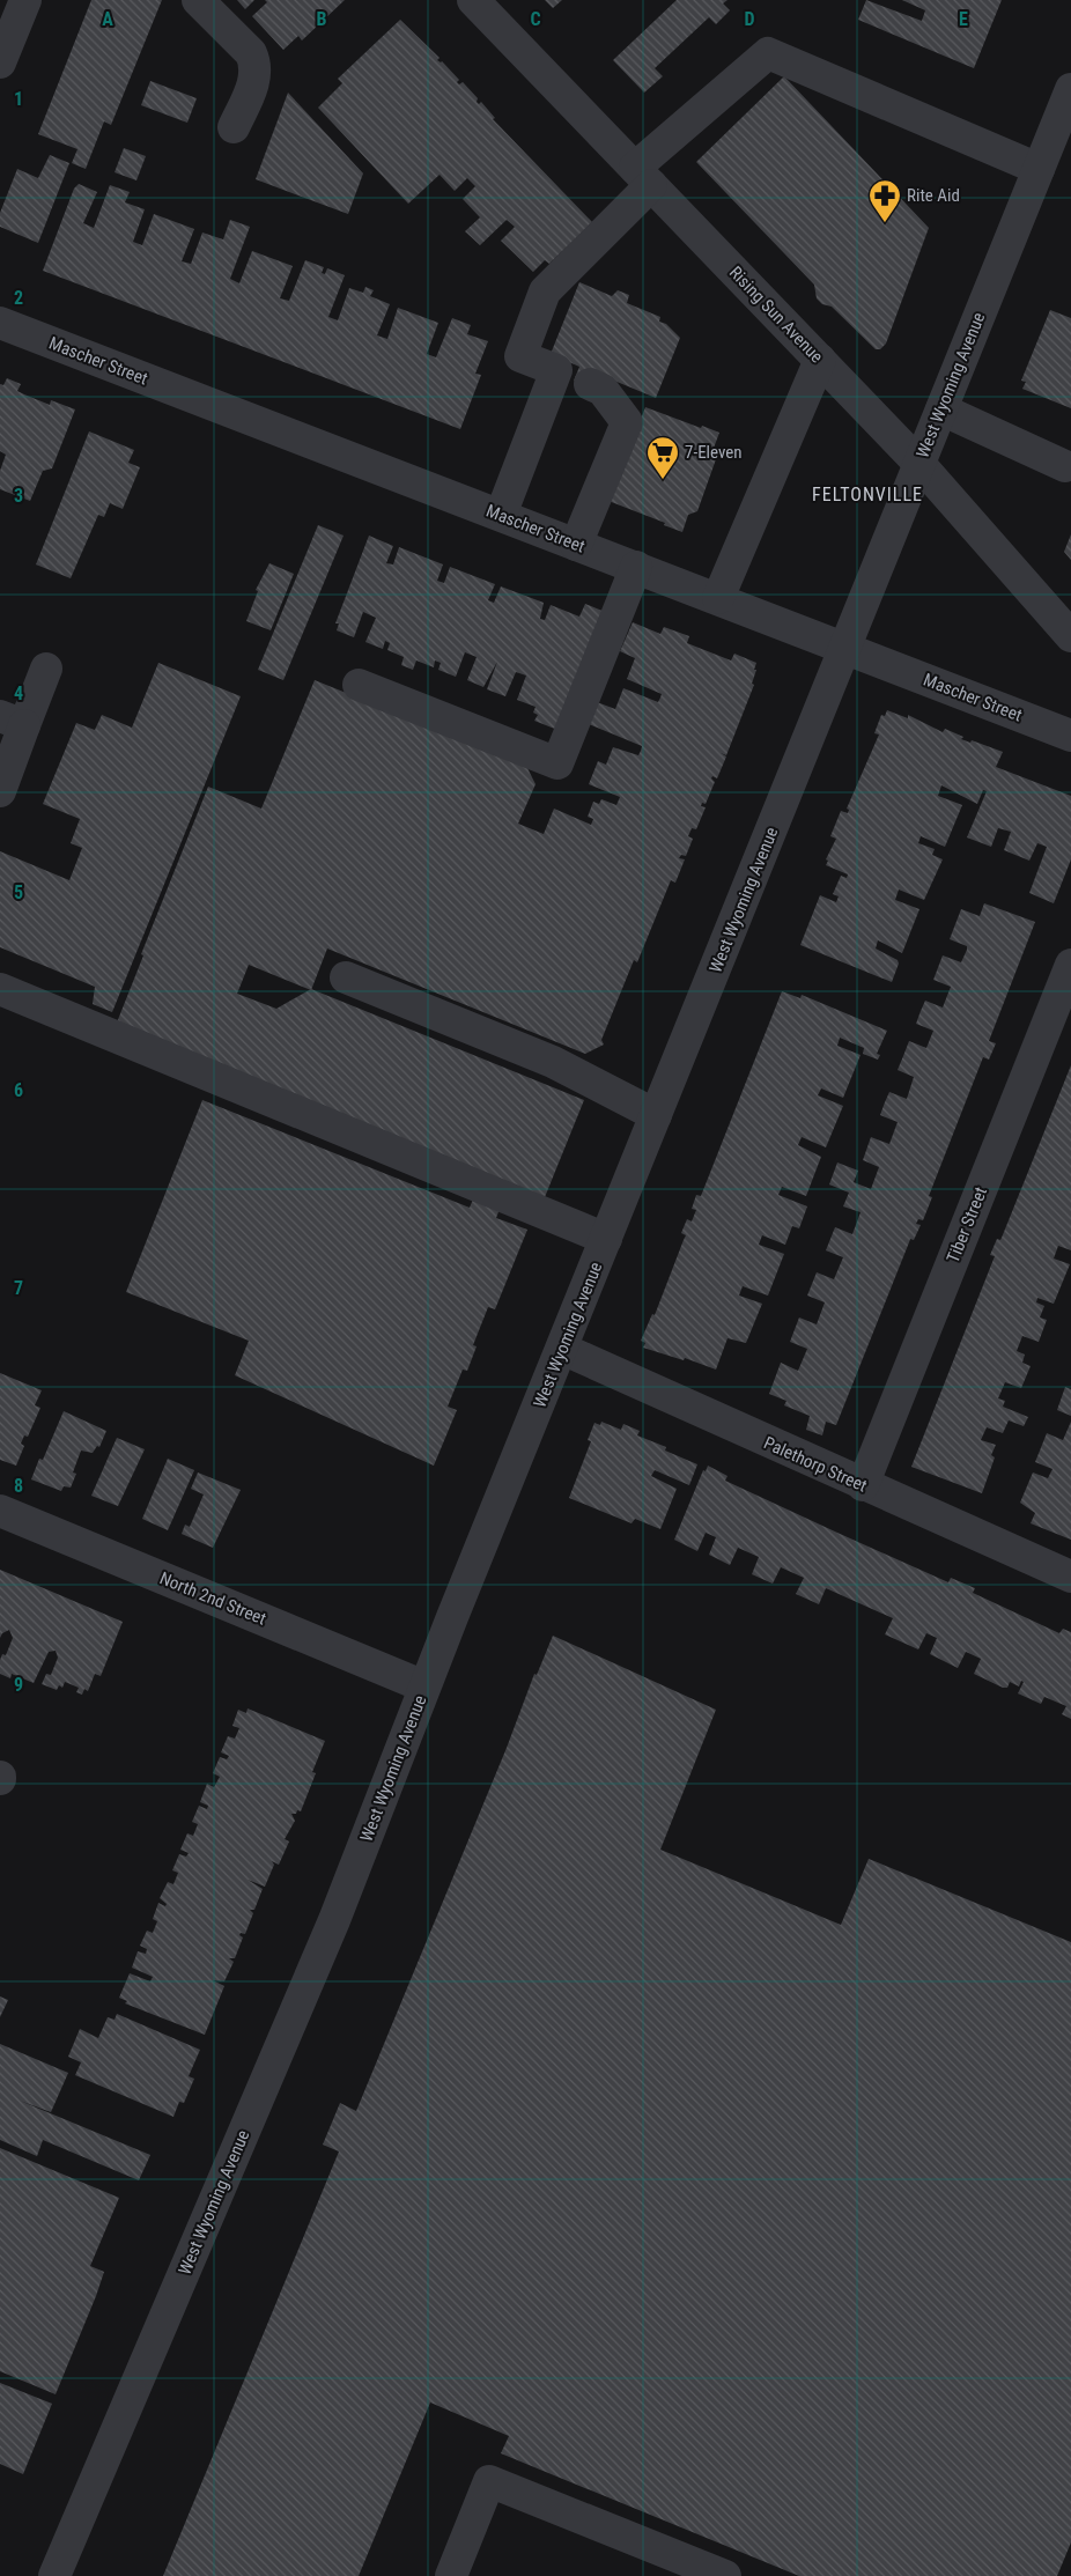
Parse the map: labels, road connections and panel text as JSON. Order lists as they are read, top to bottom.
{
  "streets": {
    "street": [
      "Rising Sun Avenue",
      "Mascher Street",
      "West Wyoming Avenue",
      "Tiber Street",
      "Palethorp Street",
      "North 2nd Street"
    ]
  },
  "crossings": [
    ["Rising Sun Avenue", "West Wyoming Avenue"],
    ["Mascher Street", "West Wyoming Avenue"],
    ["West Wyoming Avenue", "Palethorp Street"],
    ["West Wyoming Avenue", "North 2nd Street"],
    ["Tiber Street", "Palethorp Street"]
  ],
  "districts": ["FELTONVILLE"],
  "places": {
    "pharmacy": ["Rite Aid"],
    "supermarket": ["7-Eleven"]
  },
  "grid": {
    "columns": [
      "A",
      "B",
      "C",
      "D",
      "E"
    ],
    "rows": [
      "1",
      "2",
      "3",
      "4",
      "5",
      "6",
      "7",
      "8",
      "9"
    ]
  }
}
